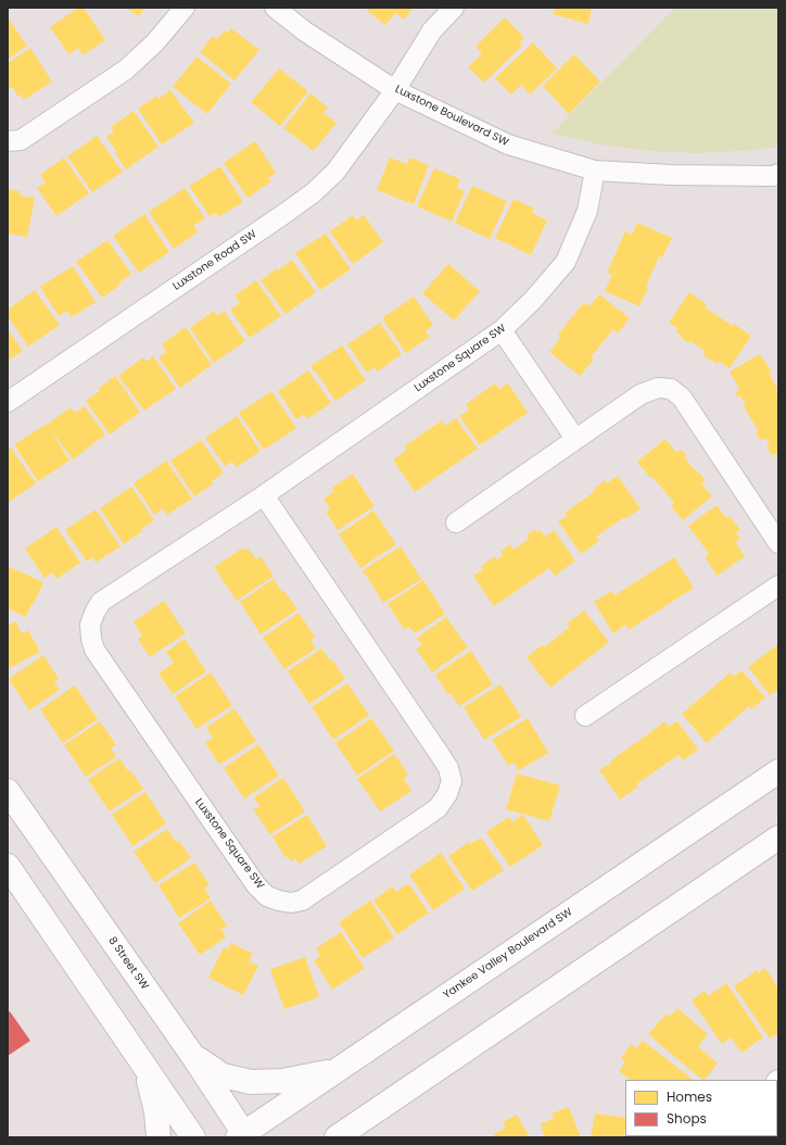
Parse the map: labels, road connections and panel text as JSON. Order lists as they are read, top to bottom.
{
  "streets": {
    "main road": ["Yankee Valley Boulevard SW", "8 Street SW"],
    "street": ["Luxstone Boulevard SW", "Luxstone Road SW", "Luxstone Square SW"]
  },
  "crossings": [
    ["Luxstone Boulevard SW", "Luxstone Road SW"],
    ["Luxstone Boulevard SW", "Luxstone Square SW"],
    ["Yankee Valley Boulevard SW", "8 Street SW"]
  ],
  "legend": ["Homes", "Shops"]
}
